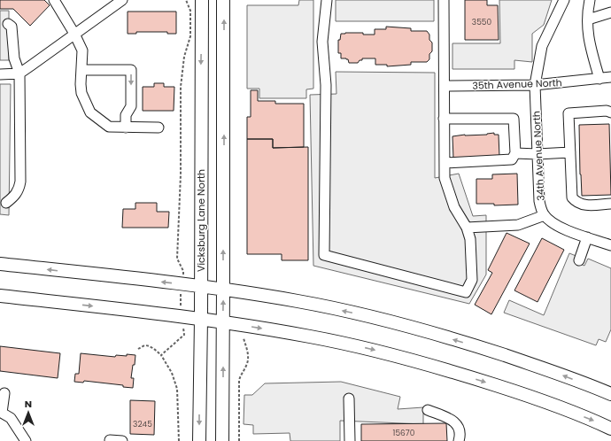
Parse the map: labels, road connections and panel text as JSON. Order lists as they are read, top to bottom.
{
  "streets": {
    "main road": ["Vicksburg Lane North"],
    "street": ["35th Avenue North", "34th Avenue North"]
  },
  "crossings": [
    ["35th Avenue North", "34th Avenue North"]
  ],
  "house_numbers": ["3550", "3245", "15670"],
  "north": "top"
}
